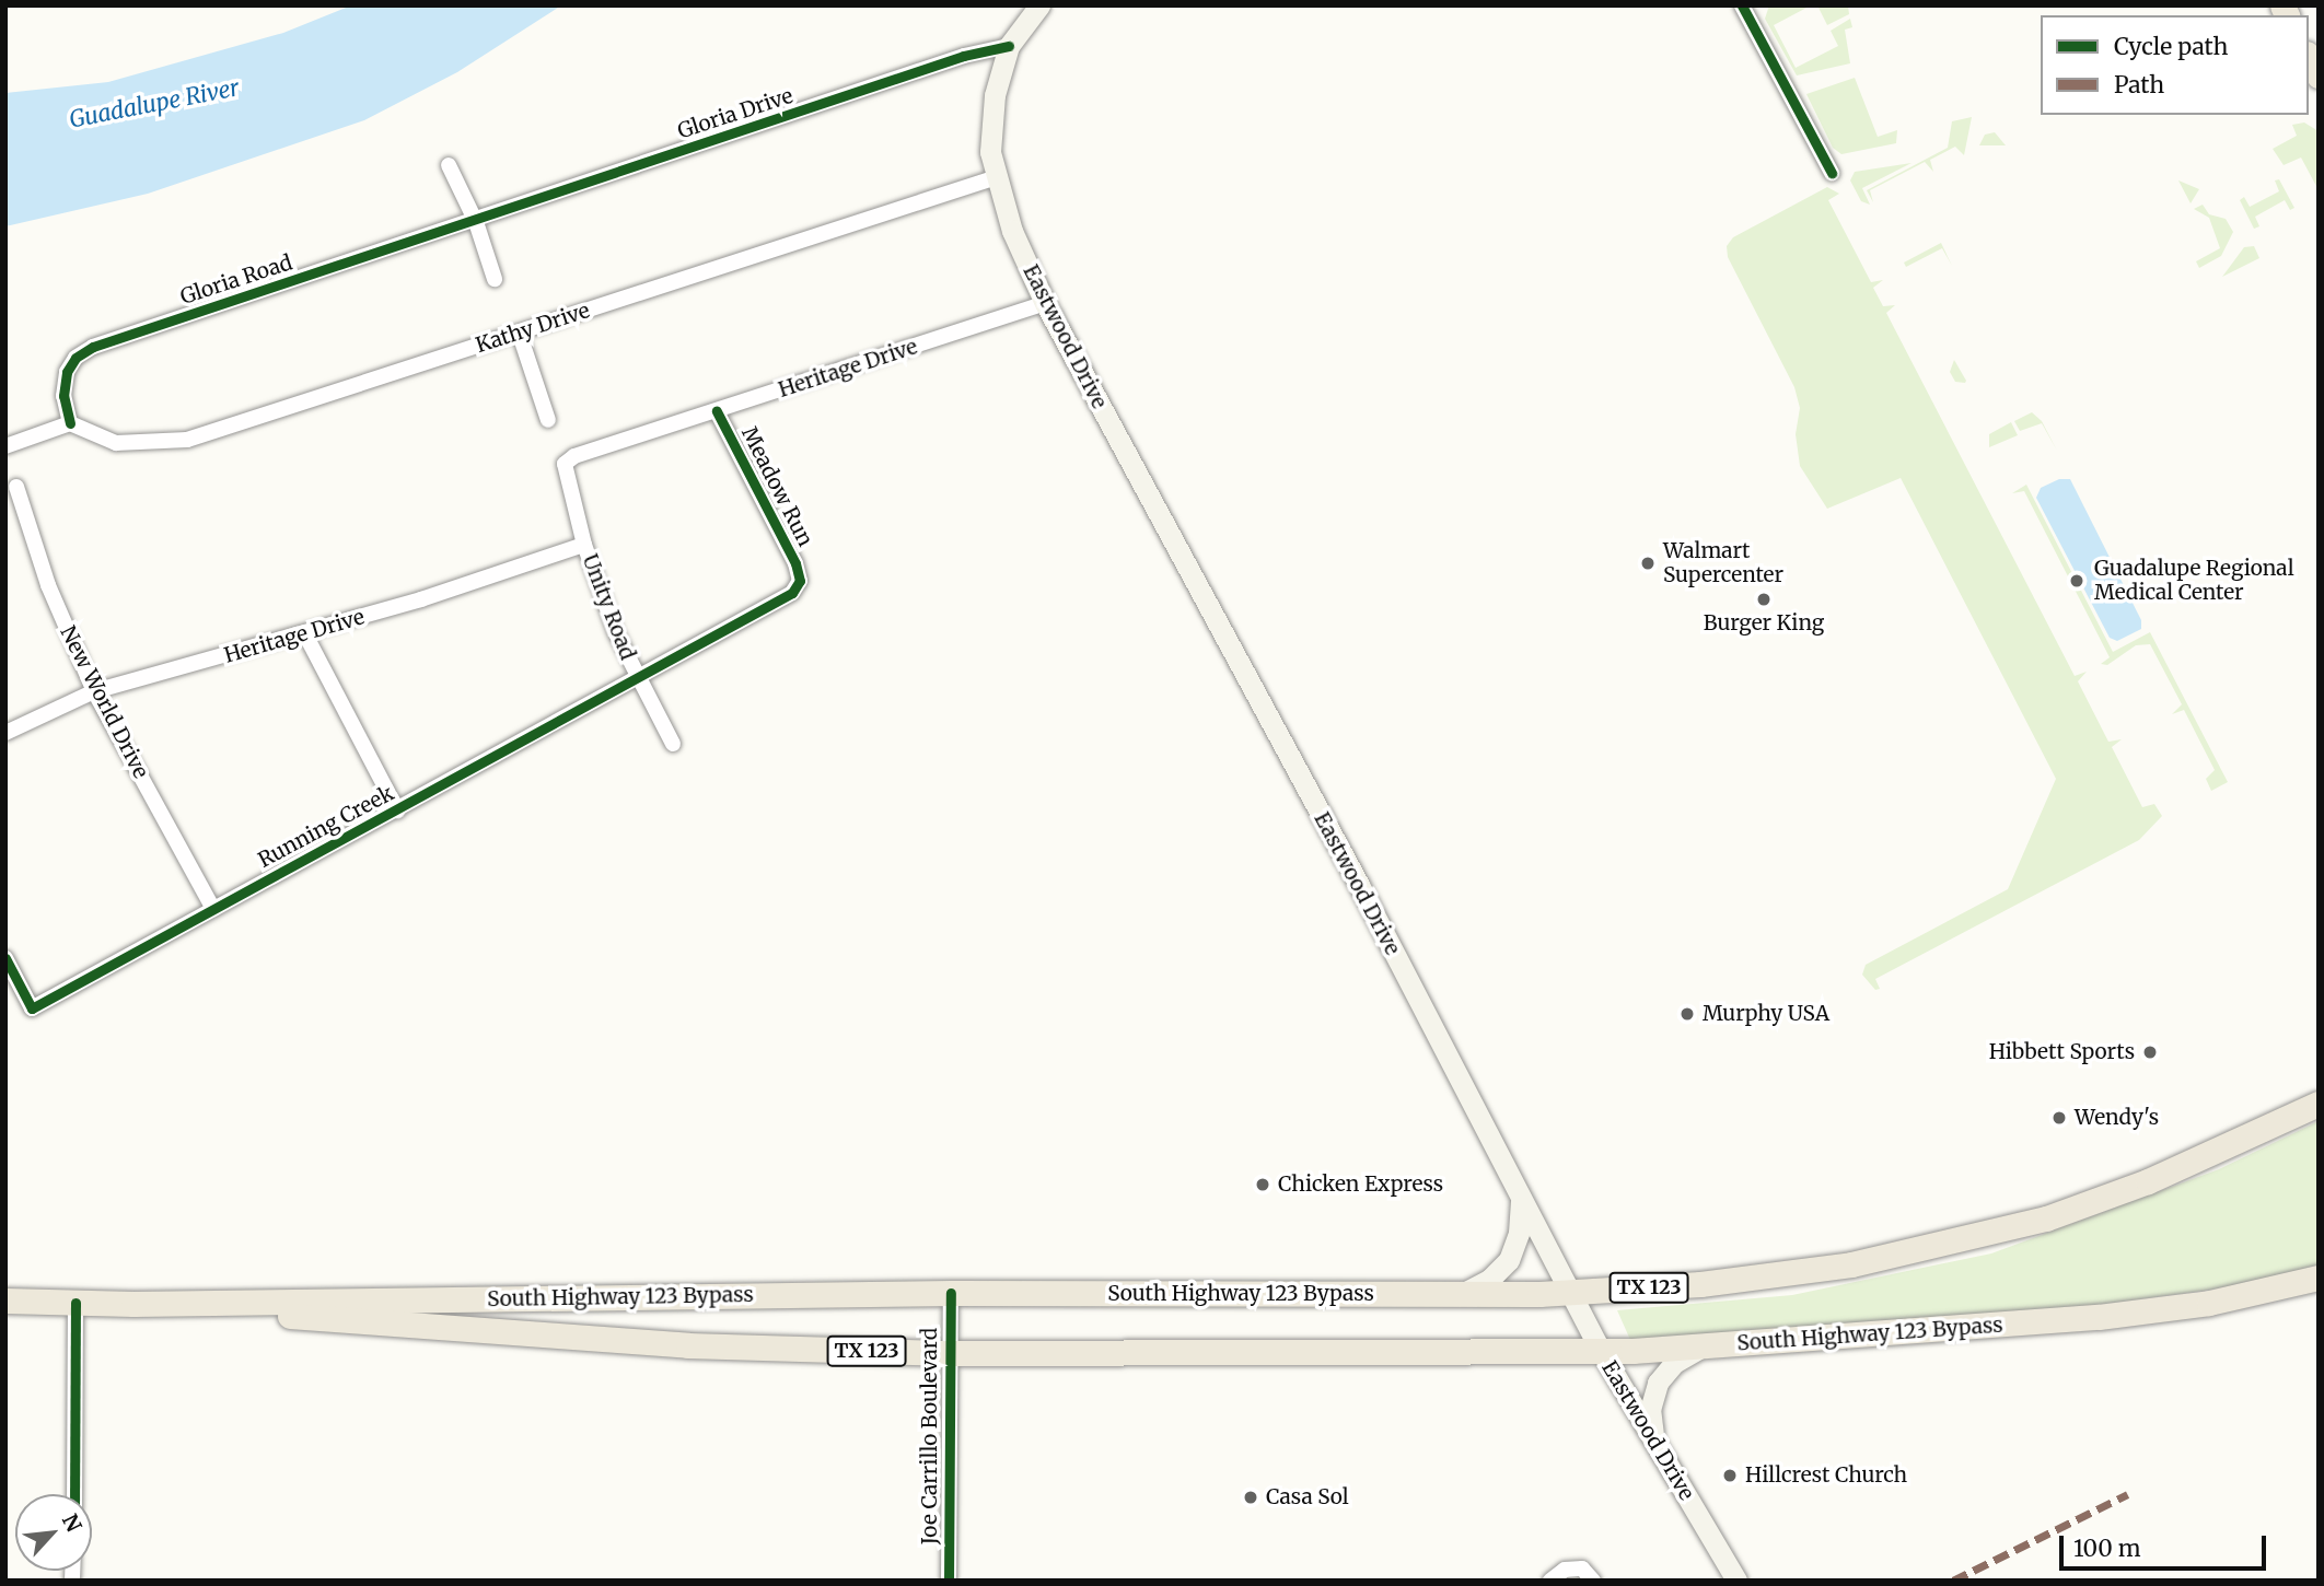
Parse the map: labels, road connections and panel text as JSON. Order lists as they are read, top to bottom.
{
  "streets": {
    "main road": ["Eastwood Drive", "TX 123", "South Highway 123 Bypass"],
    "street": [
      "Gloria Drive",
      "Gloria Road",
      "Kathy Drive",
      "Heritage Drive",
      "Meadow Run",
      "Unity Road",
      "New World Drive",
      "Running Creek",
      "Joe Carrillo Boulevard"
    ]
  },
  "crossings": [
    ["Gloria Drive", "Gloria Road"],
    ["Gloria Road", "Kathy Drive"],
    ["Kathy Drive", "Eastwood Drive"],
    ["Eastwood Drive", "Heritage Drive"],
    ["Eastwood Drive", "South Highway 123 Bypass"],
    ["Heritage Drive", "Meadow Run"],
    ["Heritage Drive", "Unity Road"],
    ["Heritage Drive", "New World Drive"],
    ["Meadow Run", "Running Creek"],
    ["Unity Road", "Running Creek"],
    ["New World Drive", "Running Creek"],
    ["South Highway 123 Bypass", "Joe Carrillo Boulevard"]
  ],
  "water": ["Guadalupe River"],
  "places": [
    "Walmart Supercenter",
    "Guadalupe Regional Medical Center",
    "Burger King",
    "Murphy USA",
    "Hibbett Sports",
    "Wendy's",
    "Chicken Express",
    "Hillcrest Church",
    "Casa Sol"
  ],
  "legend": ["Cycle path", "Path"],
  "scale_bar": "100 m",
  "north": "top right"
}
